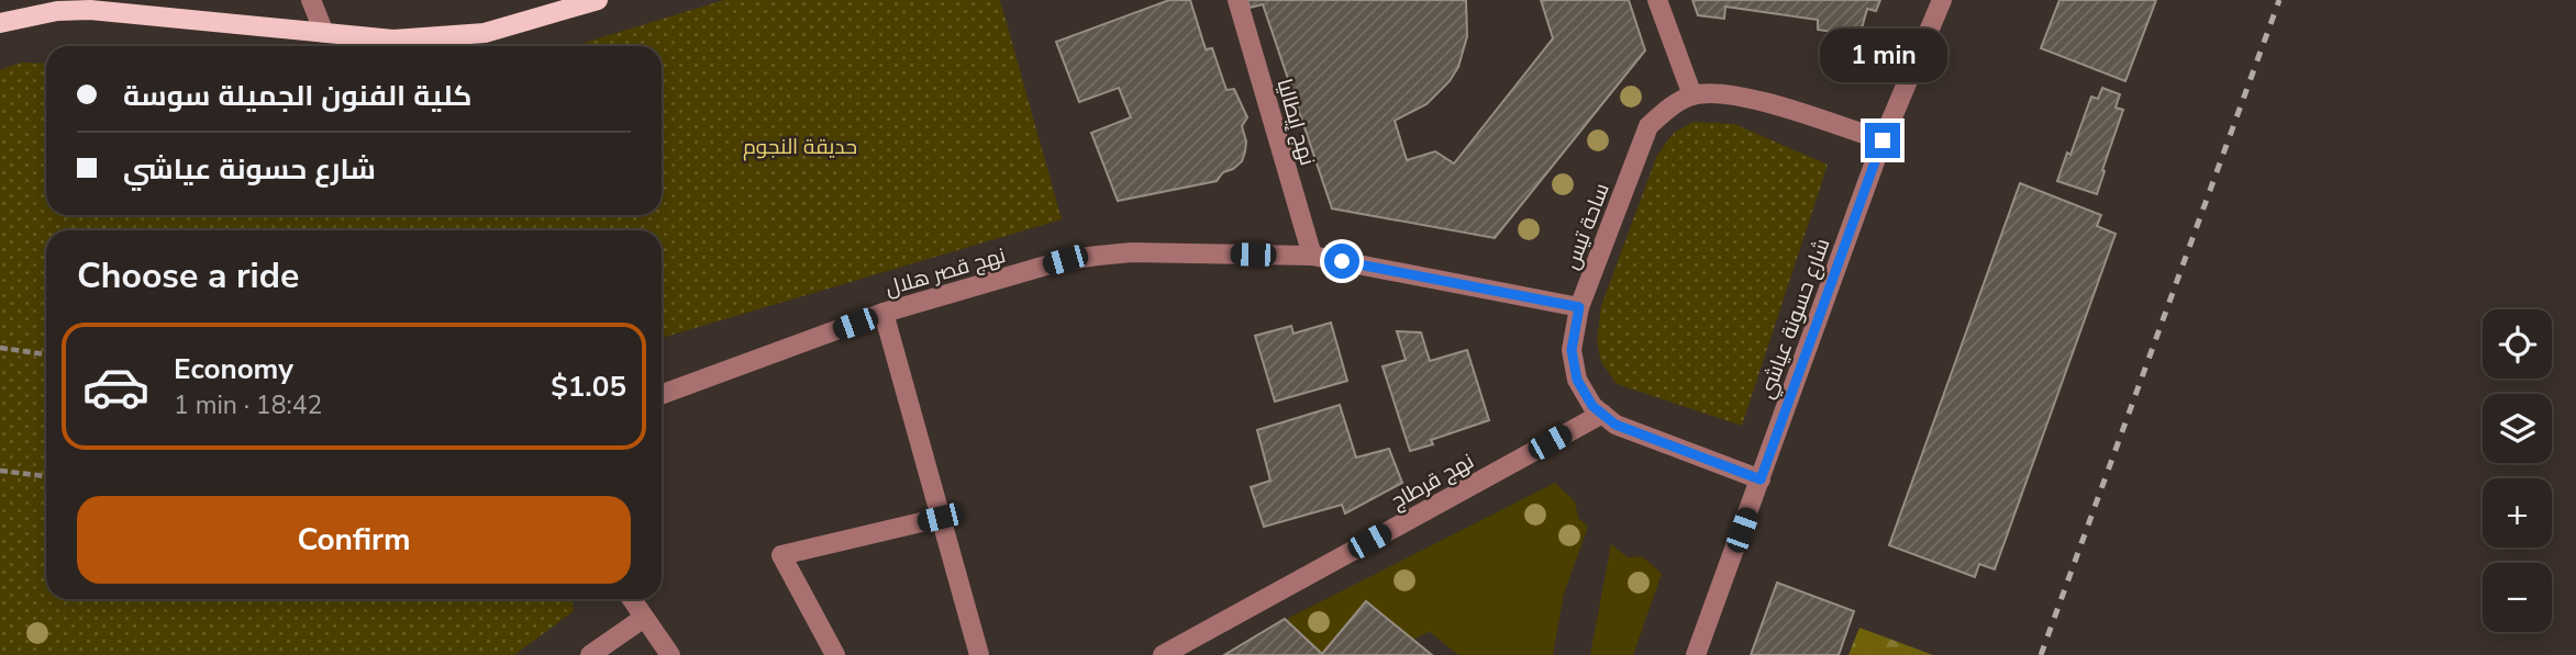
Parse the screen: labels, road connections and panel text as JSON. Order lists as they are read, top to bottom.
{
  "streets": {
    "street": [
      "نهج إيطاليا",
      "ساحة تيس",
      "نهج قصر هلال",
      "شارع حسونة عياشي",
      "نهج قرطاج"
    ]
  },
  "crossings": [
    ["نهج إيطاليا", "نهج قصر هلال"],
    ["ساحة تيس", "نهج قصر هلال"],
    ["ساحة تيس", "شارع حسونة عياشي"],
    ["ساحة تيس", "نهج قرطاج"]
  ],
  "parks": ["حديقة النجوم"],
  "page": {
    "bubble": "1 min",
    "banner": ["كلية الفنون الجميلة سوسة", "شارع حسونة عياشي"],
    "heading": "Choose a ride",
    "map_buttons": ["+", "−"],
    "list": [
      {
        "name": "Economy",
        "note": "1 min · 18:42",
        "value": "$1.05"
      }
    ],
    "buttons": "Confirm"
  }
}
